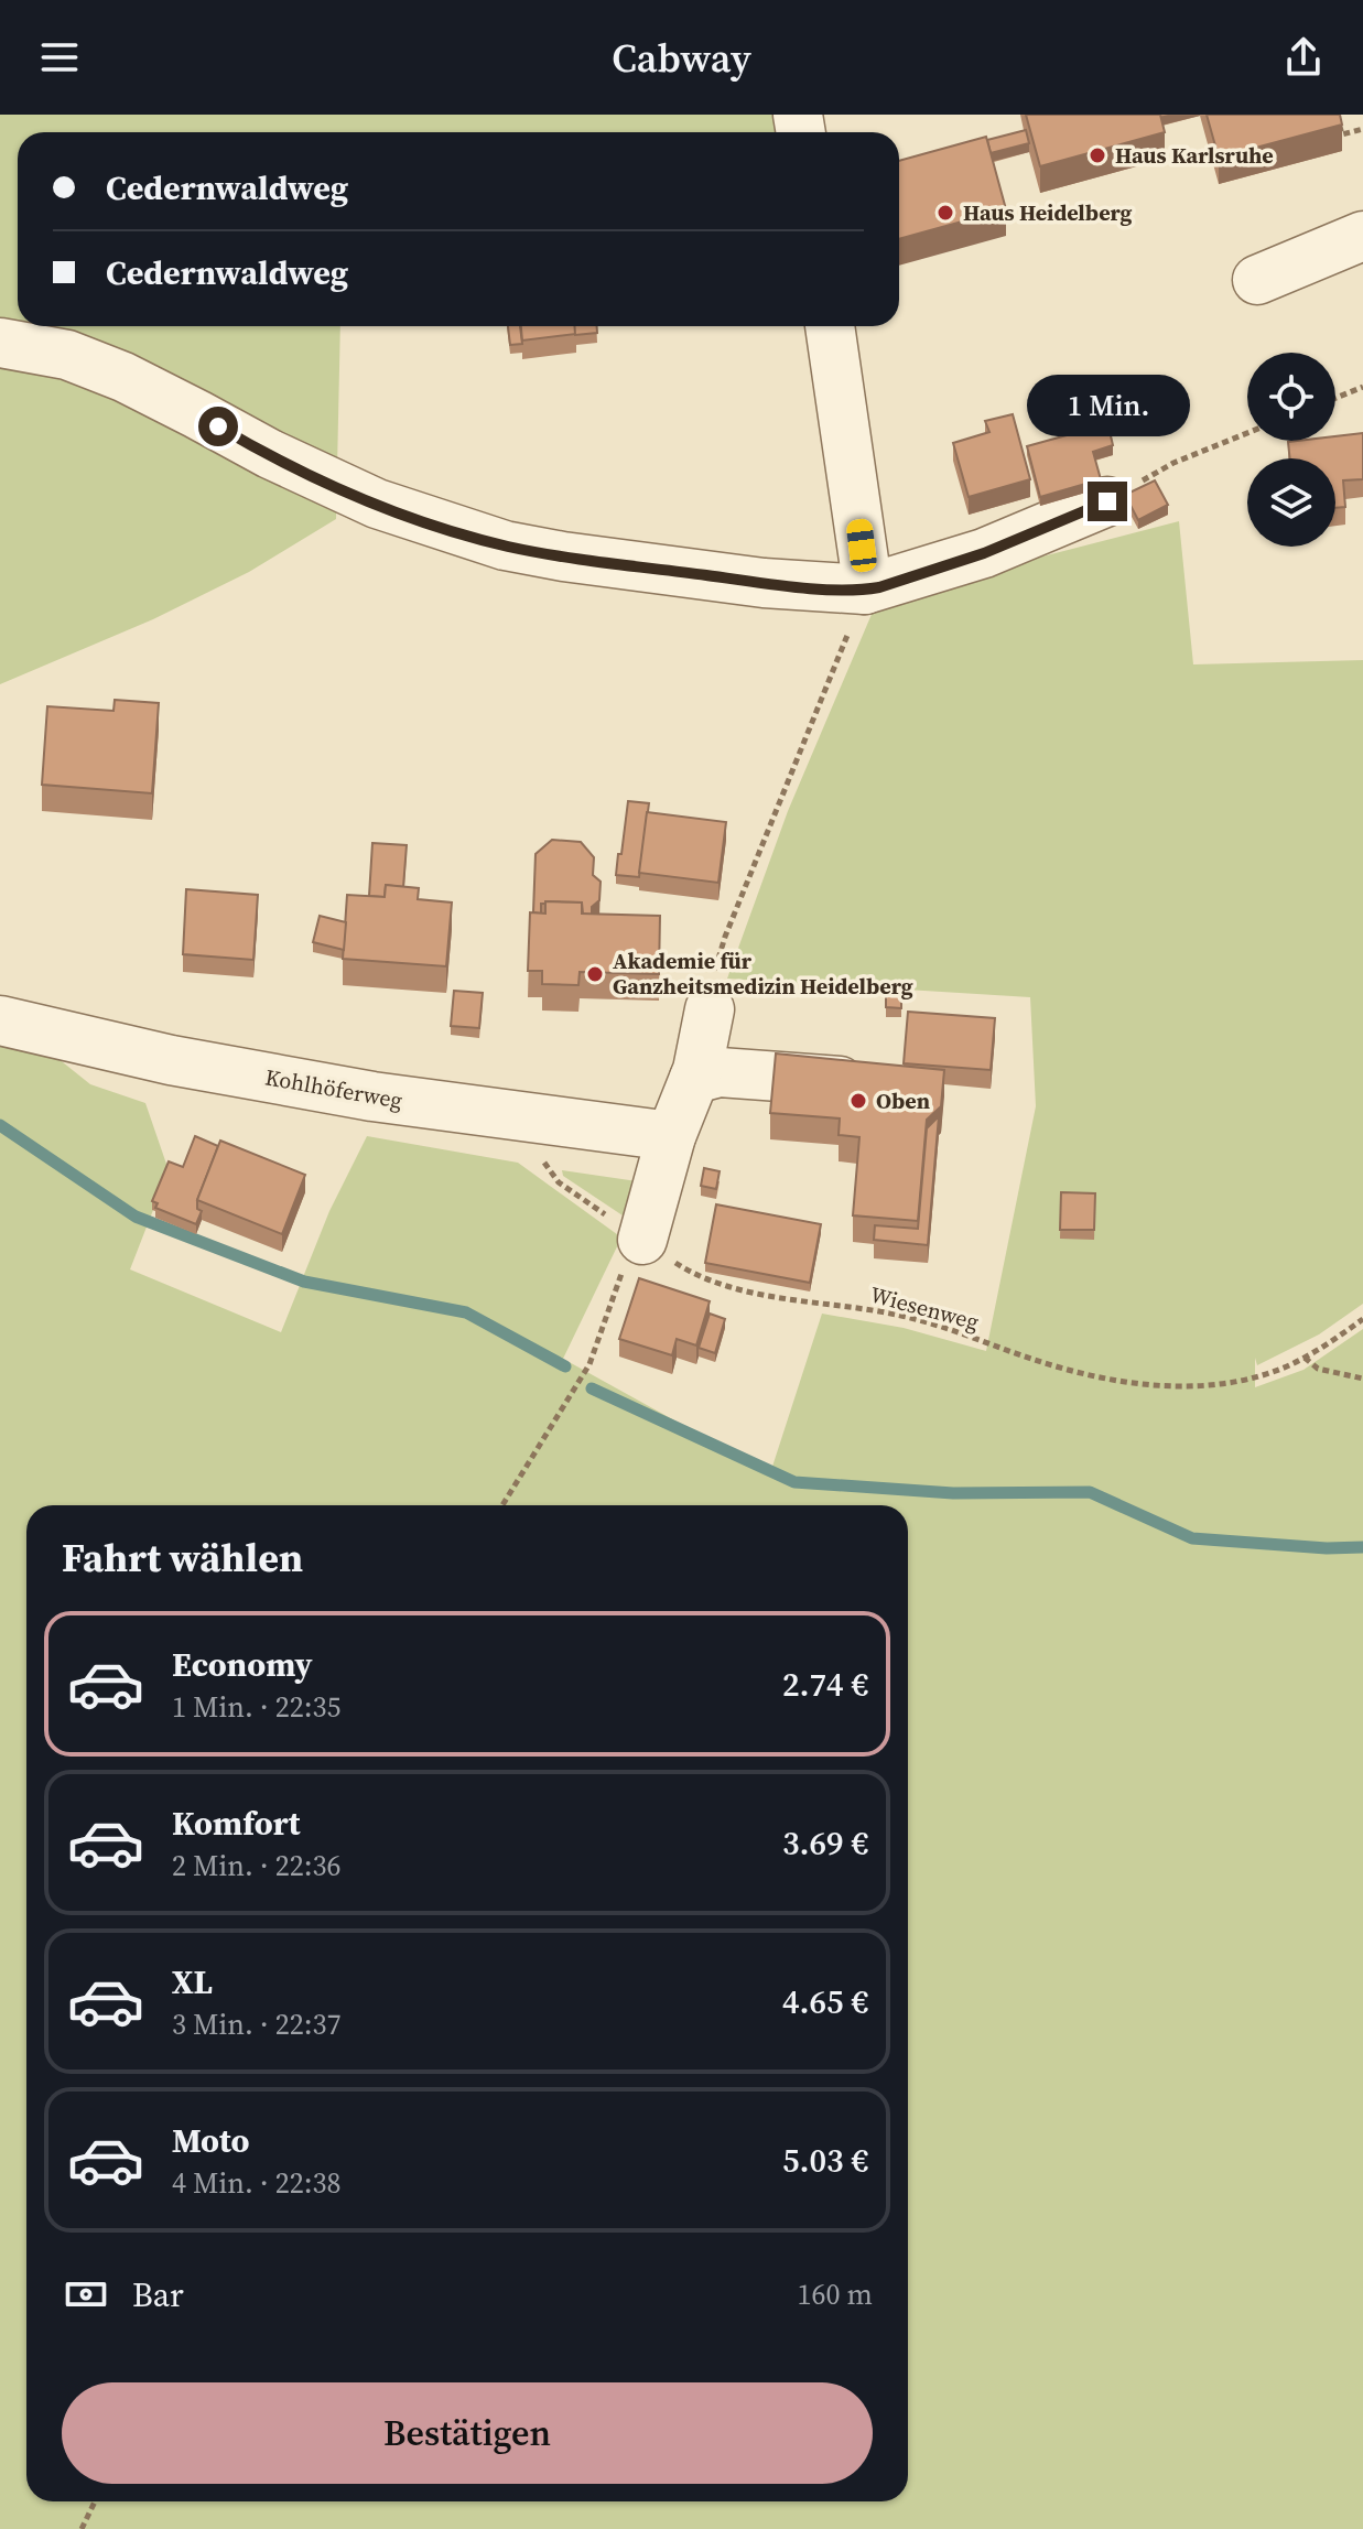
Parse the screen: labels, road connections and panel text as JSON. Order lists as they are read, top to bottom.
{
  "streets": {
    "street": ["Kohlhöferweg"],
    "path": ["Wiesenweg"]
  },
  "crossings": [
    ["Kohlhöferweg", "Wiesenweg"]
  ],
  "places": [
    "Haus Karlsruhe",
    "Haus Heidelberg",
    "Akademie für Ganzheitsmedizin Heidelberg",
    "Oben"
  ],
  "page": {
    "header": "Cabway",
    "banner": ["Cedernwaldweg", "Cedernwaldweg"],
    "bubble": "1 Min.",
    "heading": "Fahrt wählen",
    "list": [
      {
        "name": "Economy",
        "note": "1 Min. · 22:35",
        "value": "2.74 €"
      },
      {
        "name": "Komfort",
        "note": "2 Min. · 22:36",
        "value": "3.69 €"
      },
      {
        "name": "XL",
        "note": "3 Min. · 22:37",
        "value": "4.65 €"
      },
      {
        "name": "Moto",
        "note": "4 Min. · 22:38",
        "value": "5.03 €"
      }
    ],
    "pay": ["Bar", "160 m"],
    "buttons": "Bestätigen"
  }
}
